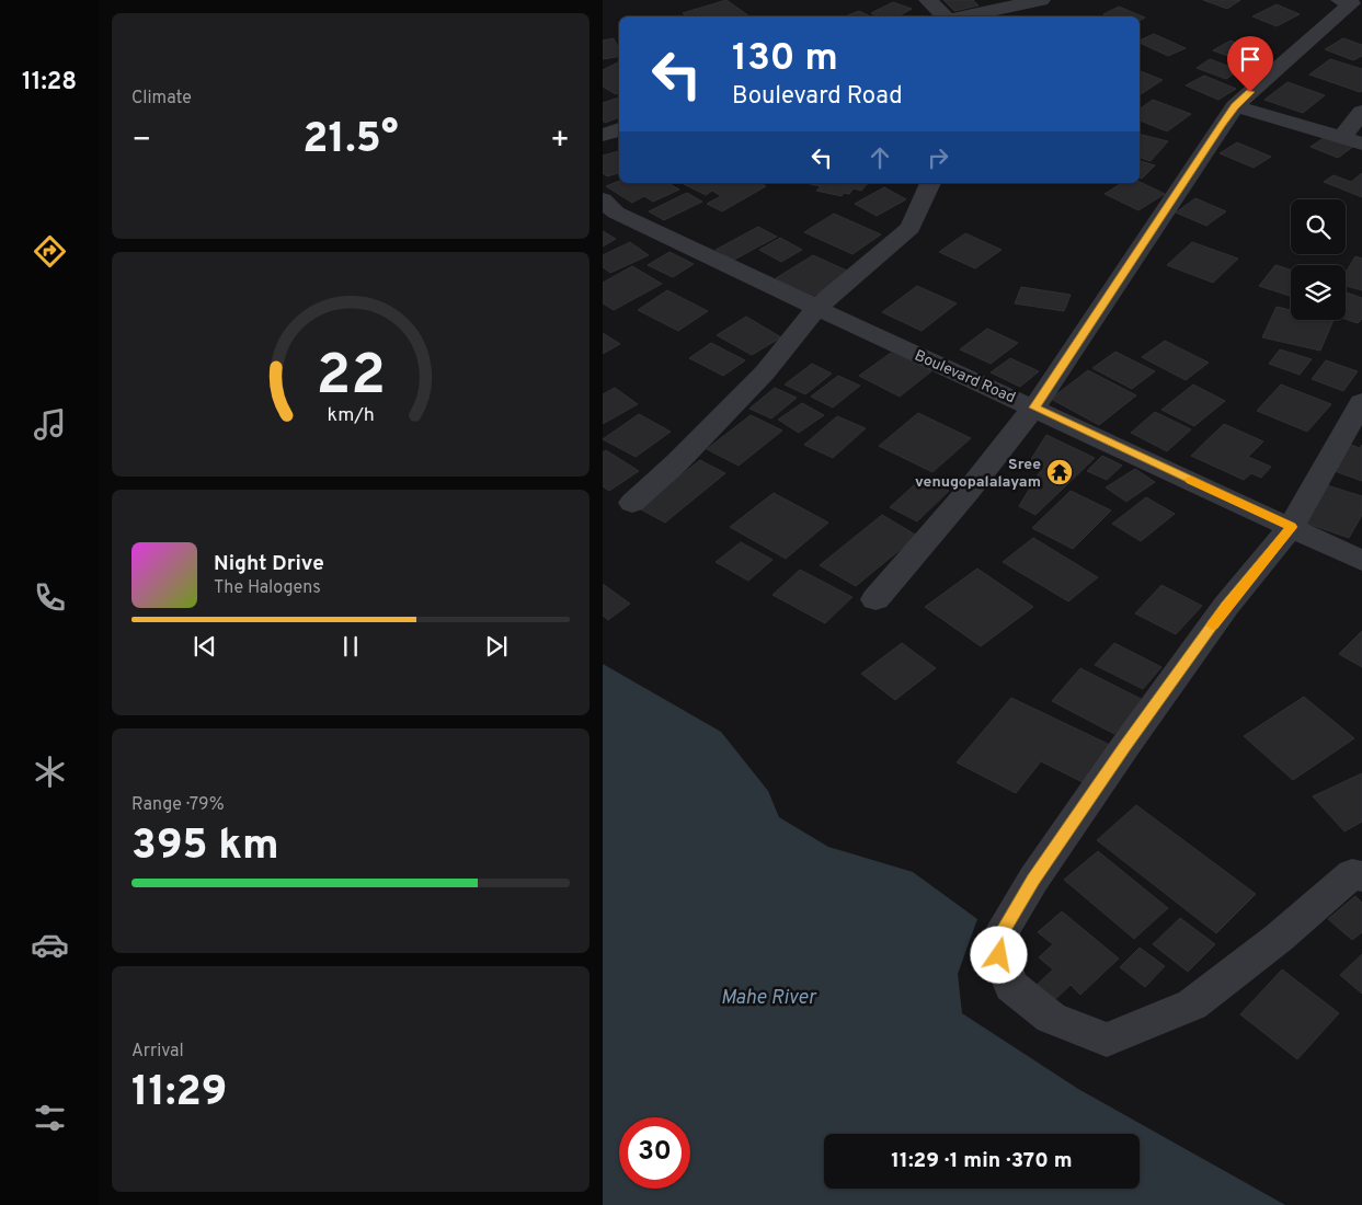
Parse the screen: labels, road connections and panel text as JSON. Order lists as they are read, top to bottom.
{
  "streets": {
    "street": ["Boulevard Road"]
  },
  "water": ["Mahe River"],
  "places": {
    "temple": ["Sree venugopalalayam"]
  },
  "page": {
    "tabs": "11:28",
    "tile": [
      "Climate",
      ["Range · 79%", "395 km"],
      ["Arrival", "11:29"]
    ],
    "turn": ["130 m", "Boulevard Road"],
    "heat": ["−", "21.5°", "+"],
    "song": ["Night Drive", "The Halogens"],
    "limit": "30",
    "trip": "11:29 · 1 min · 370 m",
    "gauge": ["22", "km/h"]
  }
}
